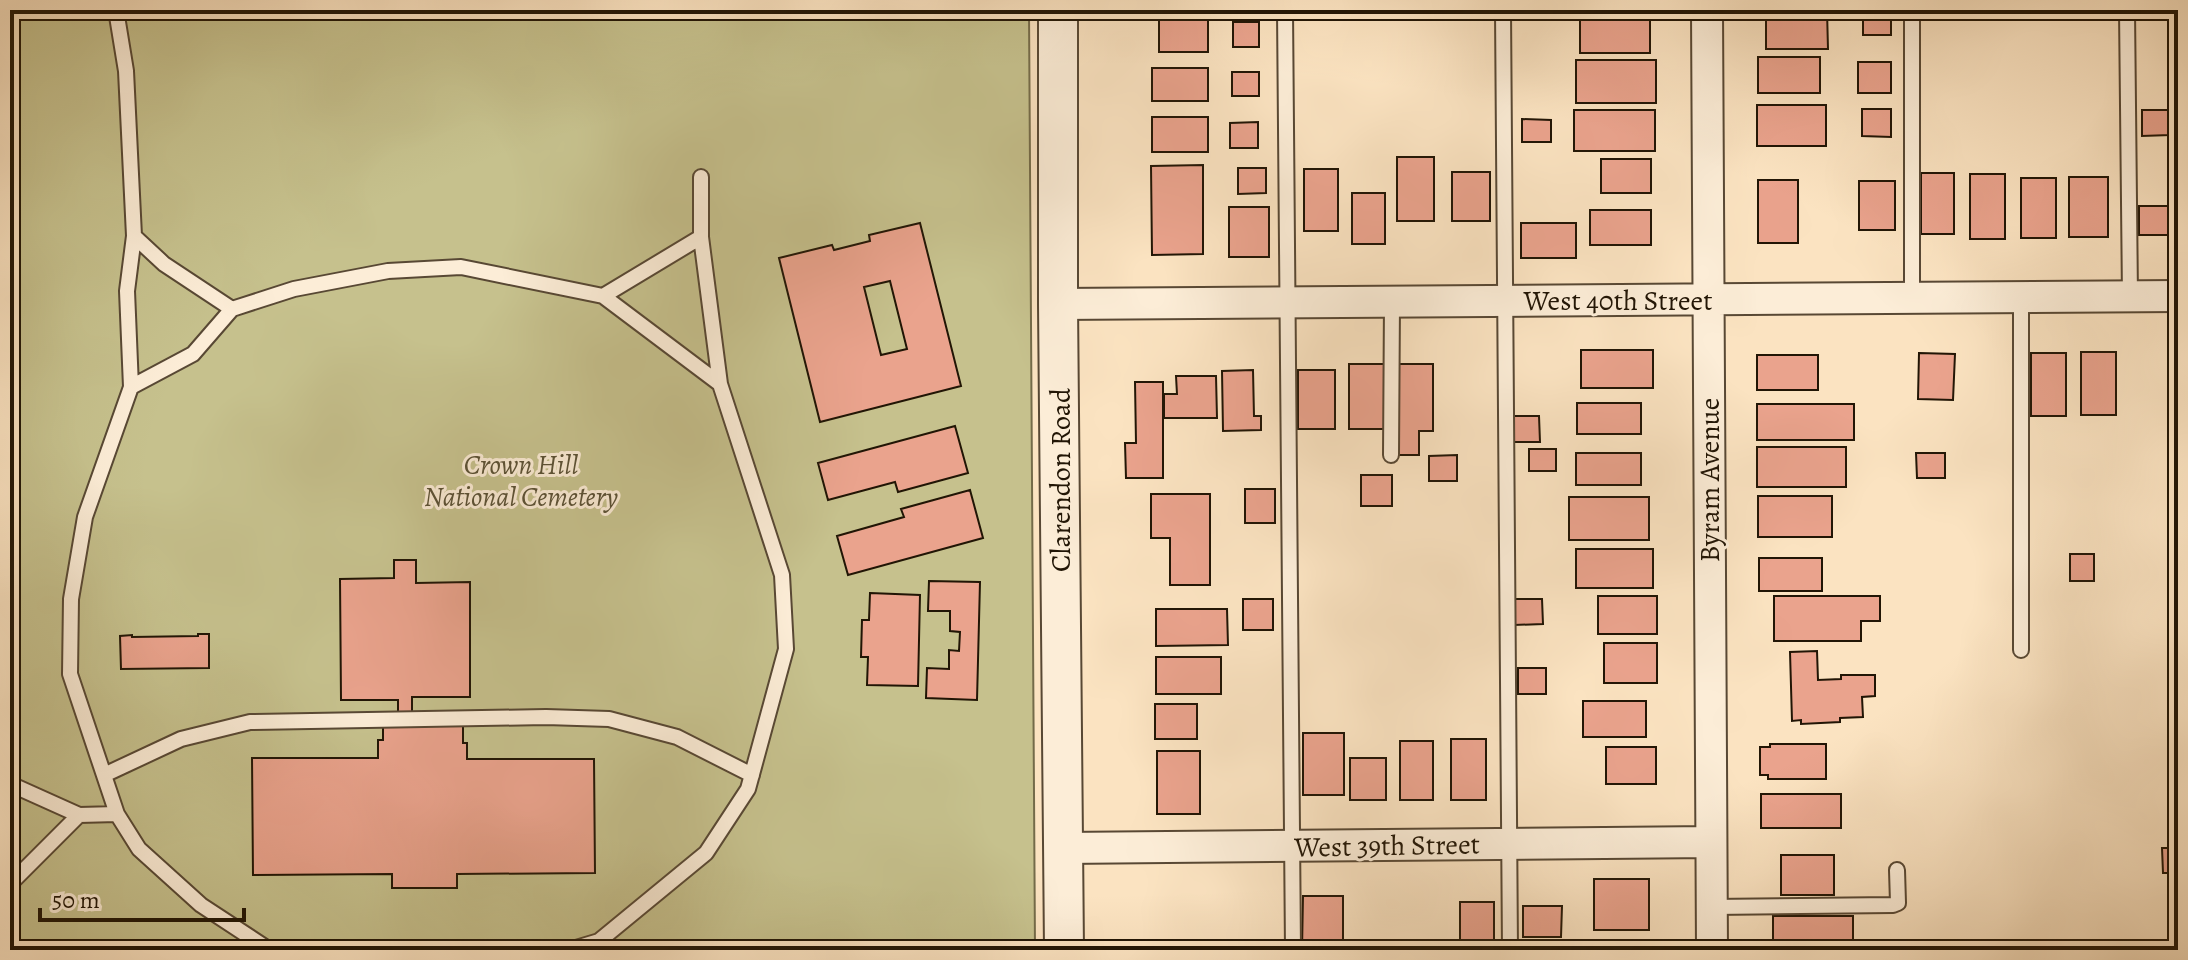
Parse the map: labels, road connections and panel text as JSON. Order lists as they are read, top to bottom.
{
  "streets": {
    "street": [
      "West 40th Street",
      "Clarendon Road",
      "Byram Avenue",
      "West 39th Street"
    ]
  },
  "crossings": [
    ["West 40th Street", "Clarendon Road"],
    ["West 40th Street", "Byram Avenue"],
    ["Clarendon Road", "West 39th Street"],
    ["Byram Avenue", "West 39th Street"]
  ],
  "parks": ["Crown Hill National Cemetery"],
  "scale_bar": "50 m"
}
